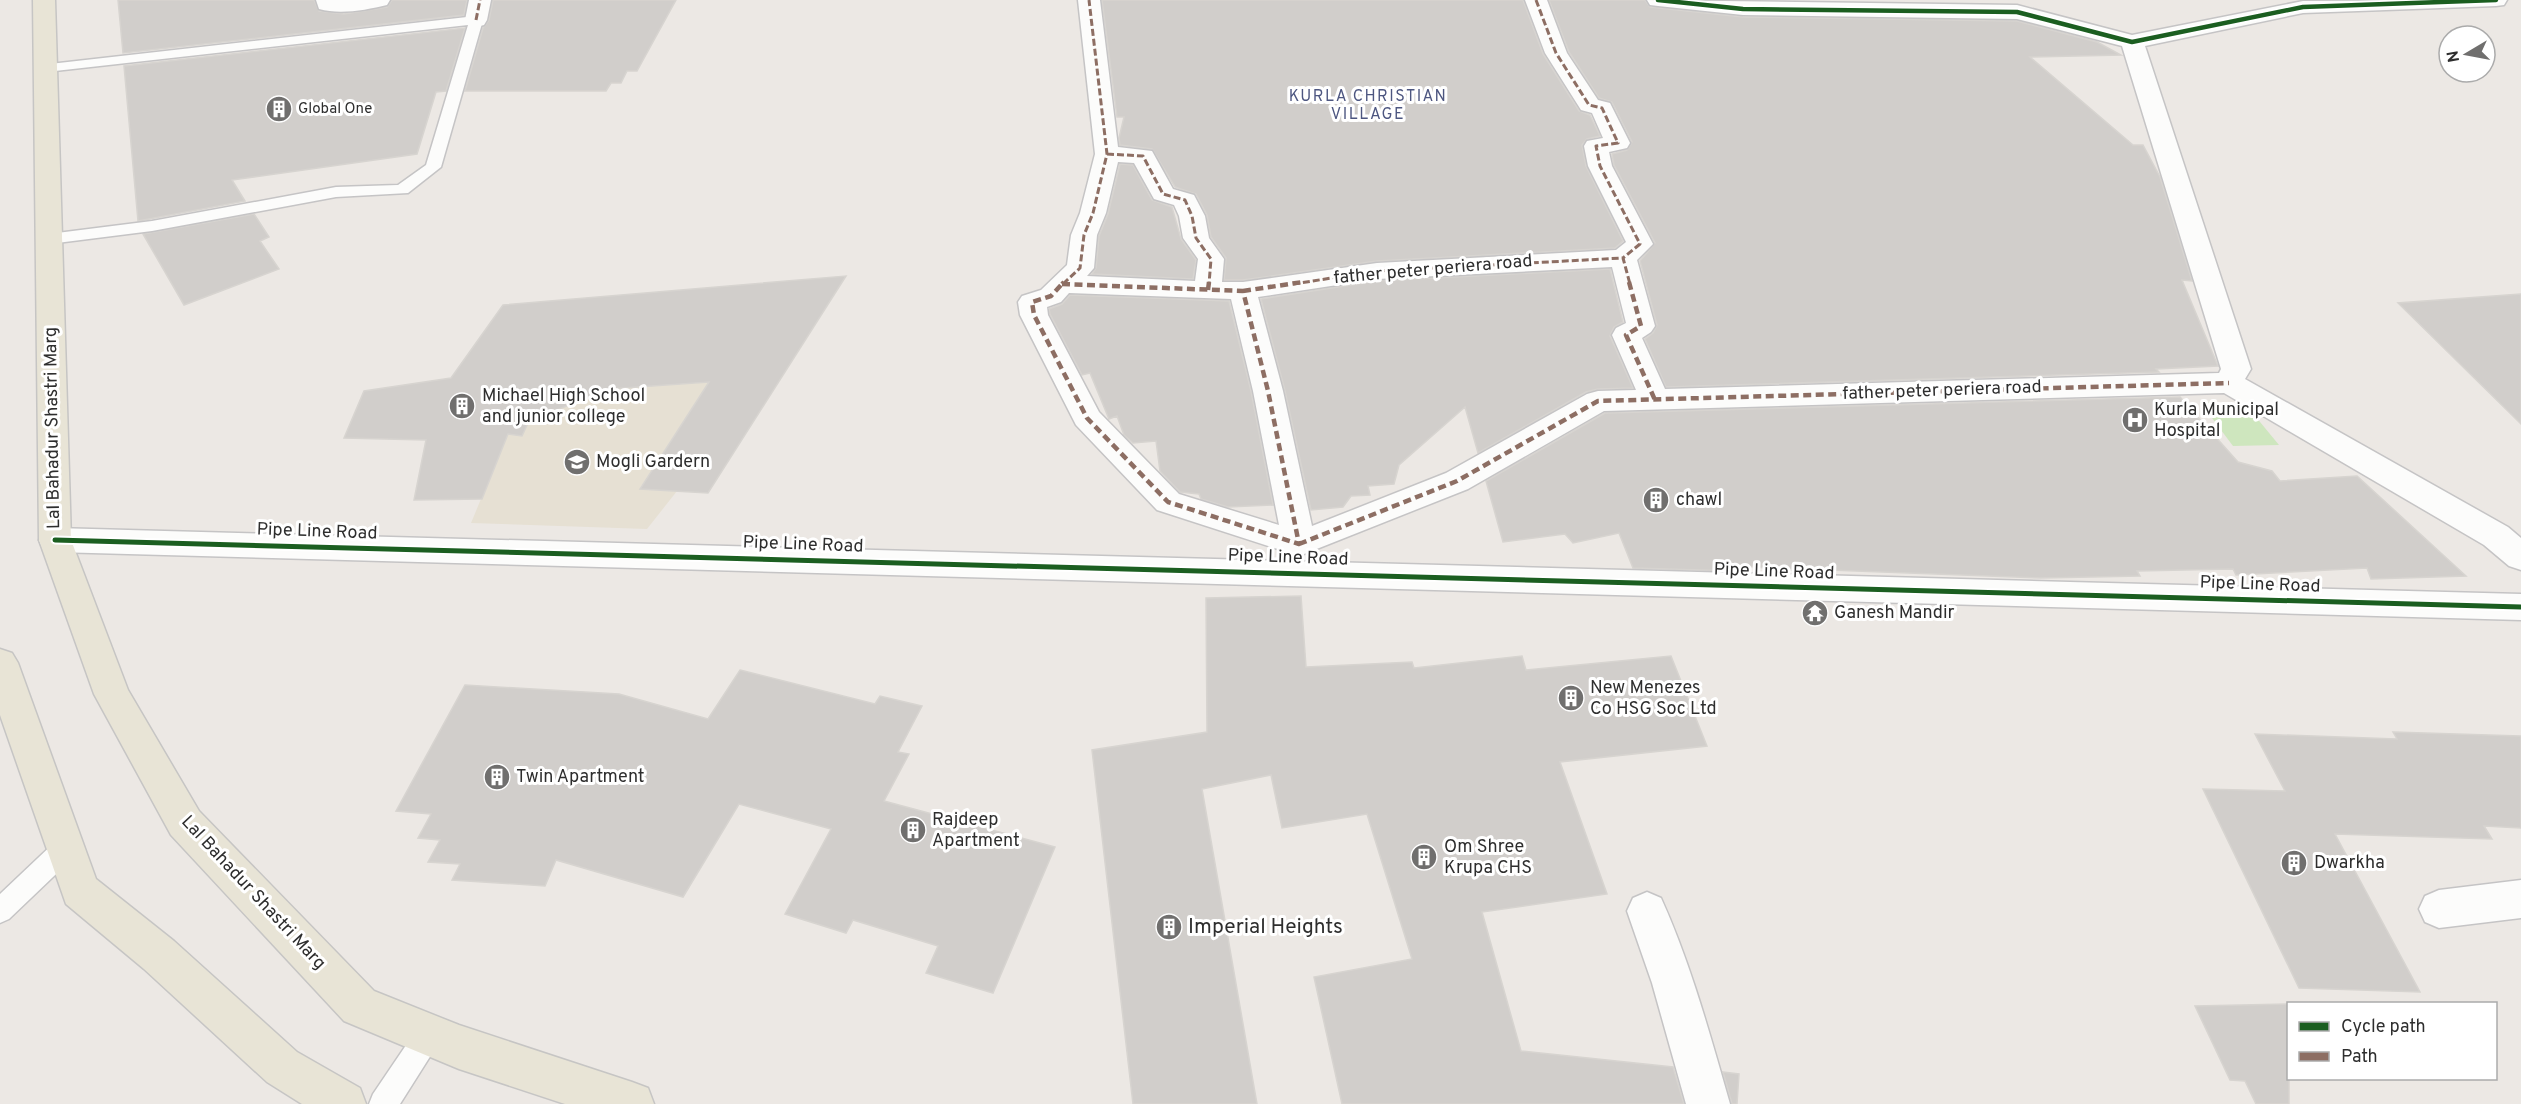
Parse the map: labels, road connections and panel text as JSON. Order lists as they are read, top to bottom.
{
  "streets": {
    "main road": ["Lal Bahadur Shastri Marg"],
    "street": ["father peter periera road", "Pipe Line Road"]
  },
  "crossings": [
    ["Lal Bahadur Shastri Marg", "Pipe Line Road"]
  ],
  "districts": ["KURLA CHRISTIAN VILLAGE"],
  "places": {
    "building": [
      "Global One",
      "Michael High School and junior college",
      "chawl",
      "New Menezes Co HSG Soc Ltd",
      "Twin Apartment",
      "Rajdeep Apartment",
      "Om Shree Krupa CHS",
      "Dwarkha",
      "Imperial Heights"
    ],
    "hospital": ["Kurla Municipal Hospital"],
    "school or university": ["Mogli Gardern"],
    "temple": ["Ganesh Mandir"]
  },
  "legend": ["Cycle path", "Path"],
  "north": "left"
}
